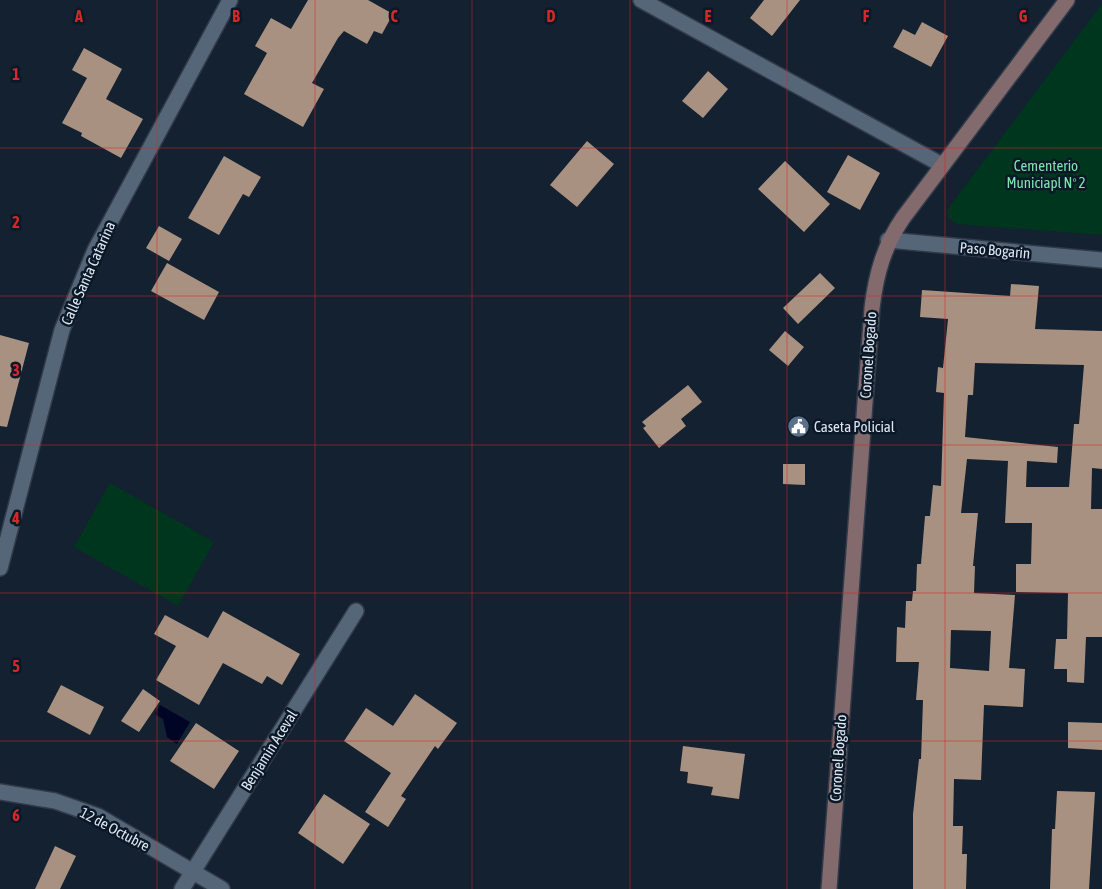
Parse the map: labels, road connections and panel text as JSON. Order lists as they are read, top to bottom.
{
  "streets": {
    "street": [
      "Paso Bogarin",
      "Calle Santa Catarina",
      "Coronel Bogado",
      "Benjamin Aceval",
      "12 de Octubre"
    ]
  },
  "crossings": [
    ["Paso Bogarin", "Coronel Bogado"],
    ["Benjamin Aceval", "12 de Octubre"]
  ],
  "parks": ["Cementerio Municiapl Nº 2"],
  "places": {
    "public building": ["Caseta Policial"]
  },
  "grid": {
    "columns": [
      "A",
      "B",
      "C",
      "D",
      "E",
      "F",
      "G"
    ],
    "rows": [
      "1",
      "2",
      "3",
      "4",
      "5",
      "6"
    ]
  }
}
